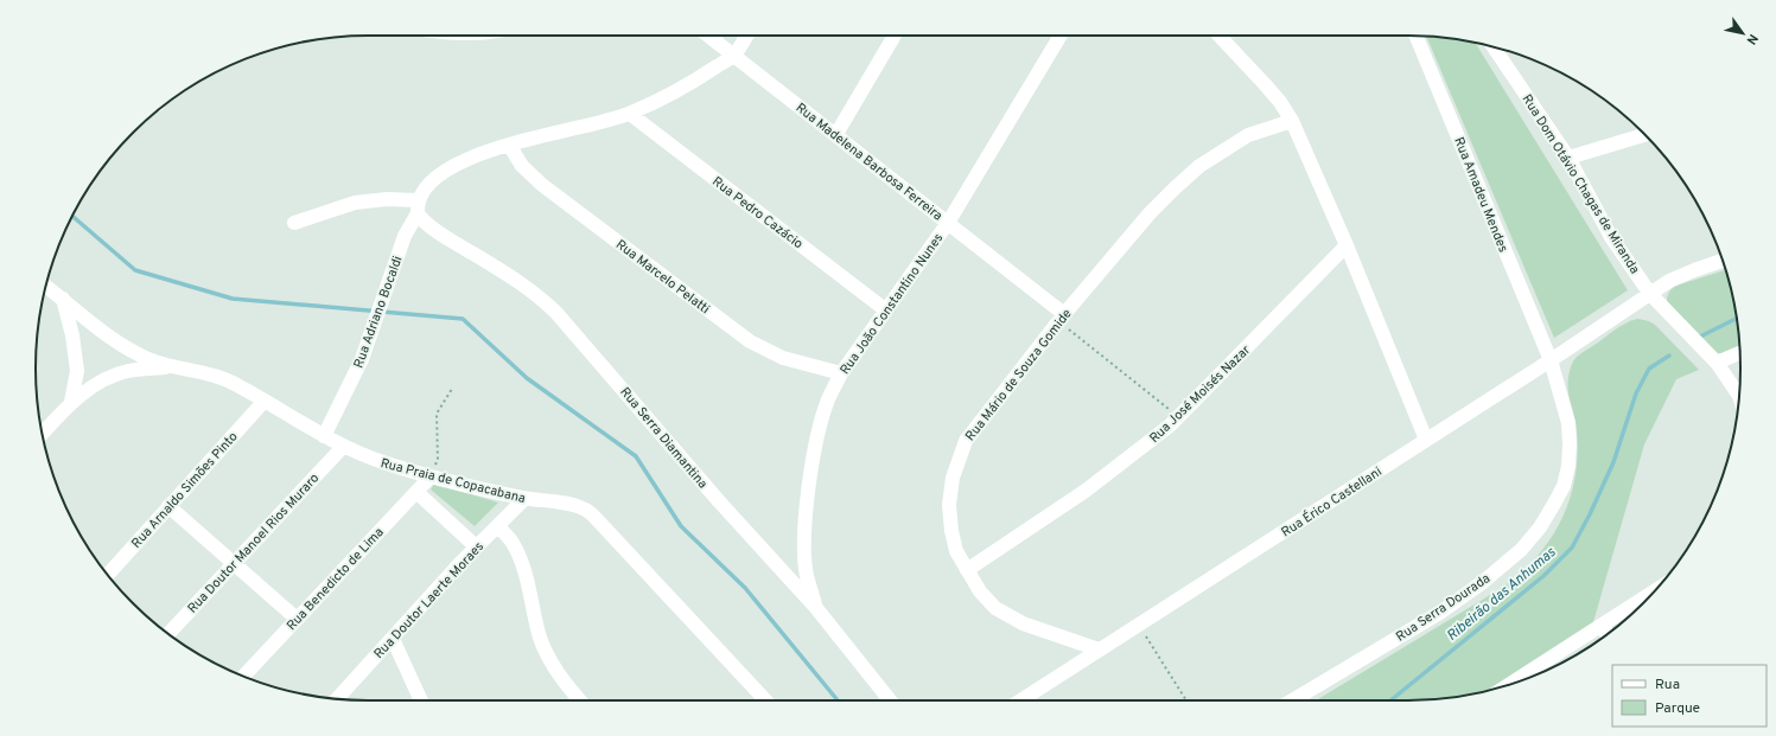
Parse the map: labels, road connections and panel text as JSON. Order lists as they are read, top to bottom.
{
  "streets": {
    "street": [
      "Rua Madelena Barbosa Ferreira",
      "Rua Dom Otávio Chagas de Miranda",
      "Rua Amadeu Mendes",
      "Rua Pedro Cazácio",
      "Rua Marcelo Pelatti",
      "Rua João Constantino Nunes",
      "Rua Adriano Bocaldi",
      "Rua Mário de Souza Gomide",
      "Rua José Moisés Nazar",
      "Rua Serra Diamantina",
      "Rua Praia de Copacabana",
      "Rua Arnaldo Simões Pinto",
      "Rua Érico Castellani",
      "Rua Doutor Manoel Rios Muraro",
      "Rua Benedicto de Lima",
      "Rua Doutor Laerte Moraes",
      "Rua Serra Dourada"
    ]
  },
  "crossings": [
    ["Rua Madelena Barbosa Ferreira", "Rua João Constantino Nunes"],
    ["Rua Madelena Barbosa Ferreira", "Rua Adriano Bocaldi"],
    ["Rua Madelena Barbosa Ferreira", "Rua Mário de Souza Gomide"],
    ["Rua Dom Otávio Chagas de Miranda", "Rua Érico Castellani"],
    ["Rua Amadeu Mendes", "Rua Érico Castellani"],
    ["Rua Amadeu Mendes", "Rua Serra Dourada"],
    ["Rua Pedro Cazácio", "Rua João Constantino Nunes"],
    ["Rua Pedro Cazácio", "Rua Adriano Bocaldi"],
    ["Rua Marcelo Pelatti", "Rua João Constantino Nunes"],
    ["Rua Marcelo Pelatti", "Rua Adriano Bocaldi"],
    ["Rua João Constantino Nunes", "Rua Serra Diamantina"],
    ["Rua Adriano Bocaldi", "Rua Serra Diamantina"],
    ["Rua Adriano Bocaldi", "Rua Praia de Copacabana"],
    ["Rua Mário de Souza Gomide", "Rua José Moisés Nazar"],
    ["Rua Mário de Souza Gomide", "Rua Érico Castellani"],
    ["Rua Praia de Copacabana", "Rua Arnaldo Simões Pinto"],
    ["Rua Praia de Copacabana", "Rua Doutor Manoel Rios Muraro"],
    ["Rua Praia de Copacabana", "Rua Benedicto de Lima"],
    ["Rua Praia de Copacabana", "Rua Doutor Laerte Moraes"],
    ["Rua Érico Castellani", "Rua Serra Dourada"]
  ],
  "water": ["Ribeirão das Anhumas"],
  "legend": ["Rua", "Parque"],
  "north": "bottom right"
}
